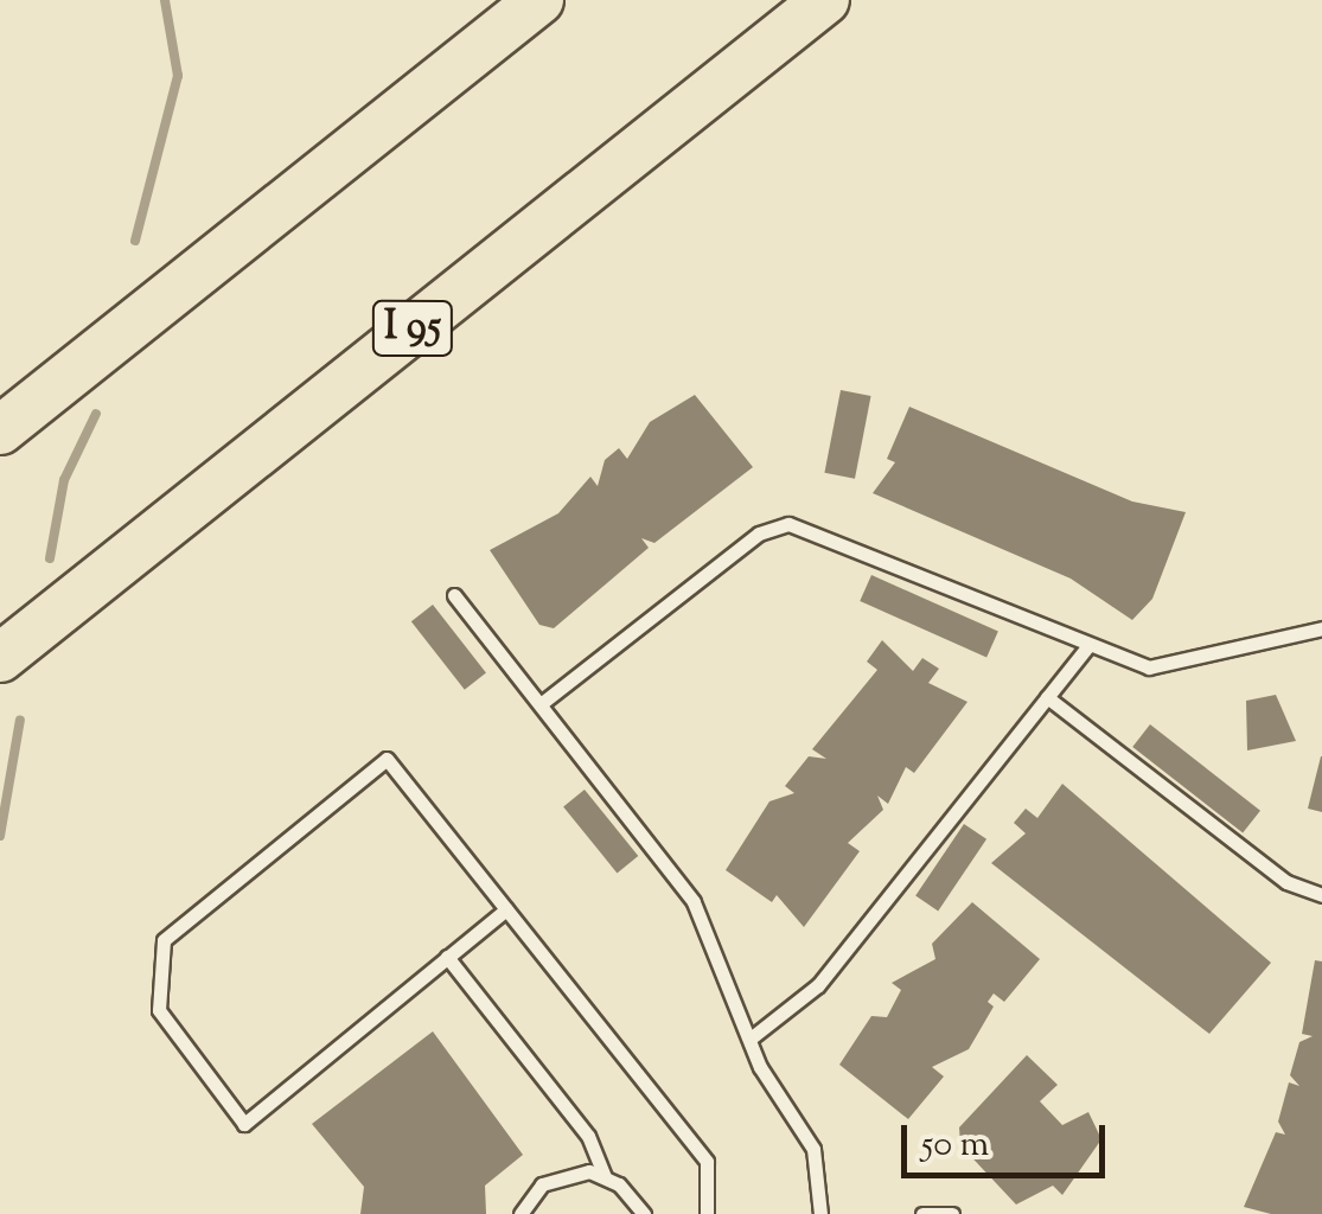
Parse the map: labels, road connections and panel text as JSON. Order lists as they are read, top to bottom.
{
  "streets": {
    "highway": ["I 95"]
  },
  "scale_bar": "50 m"
}
